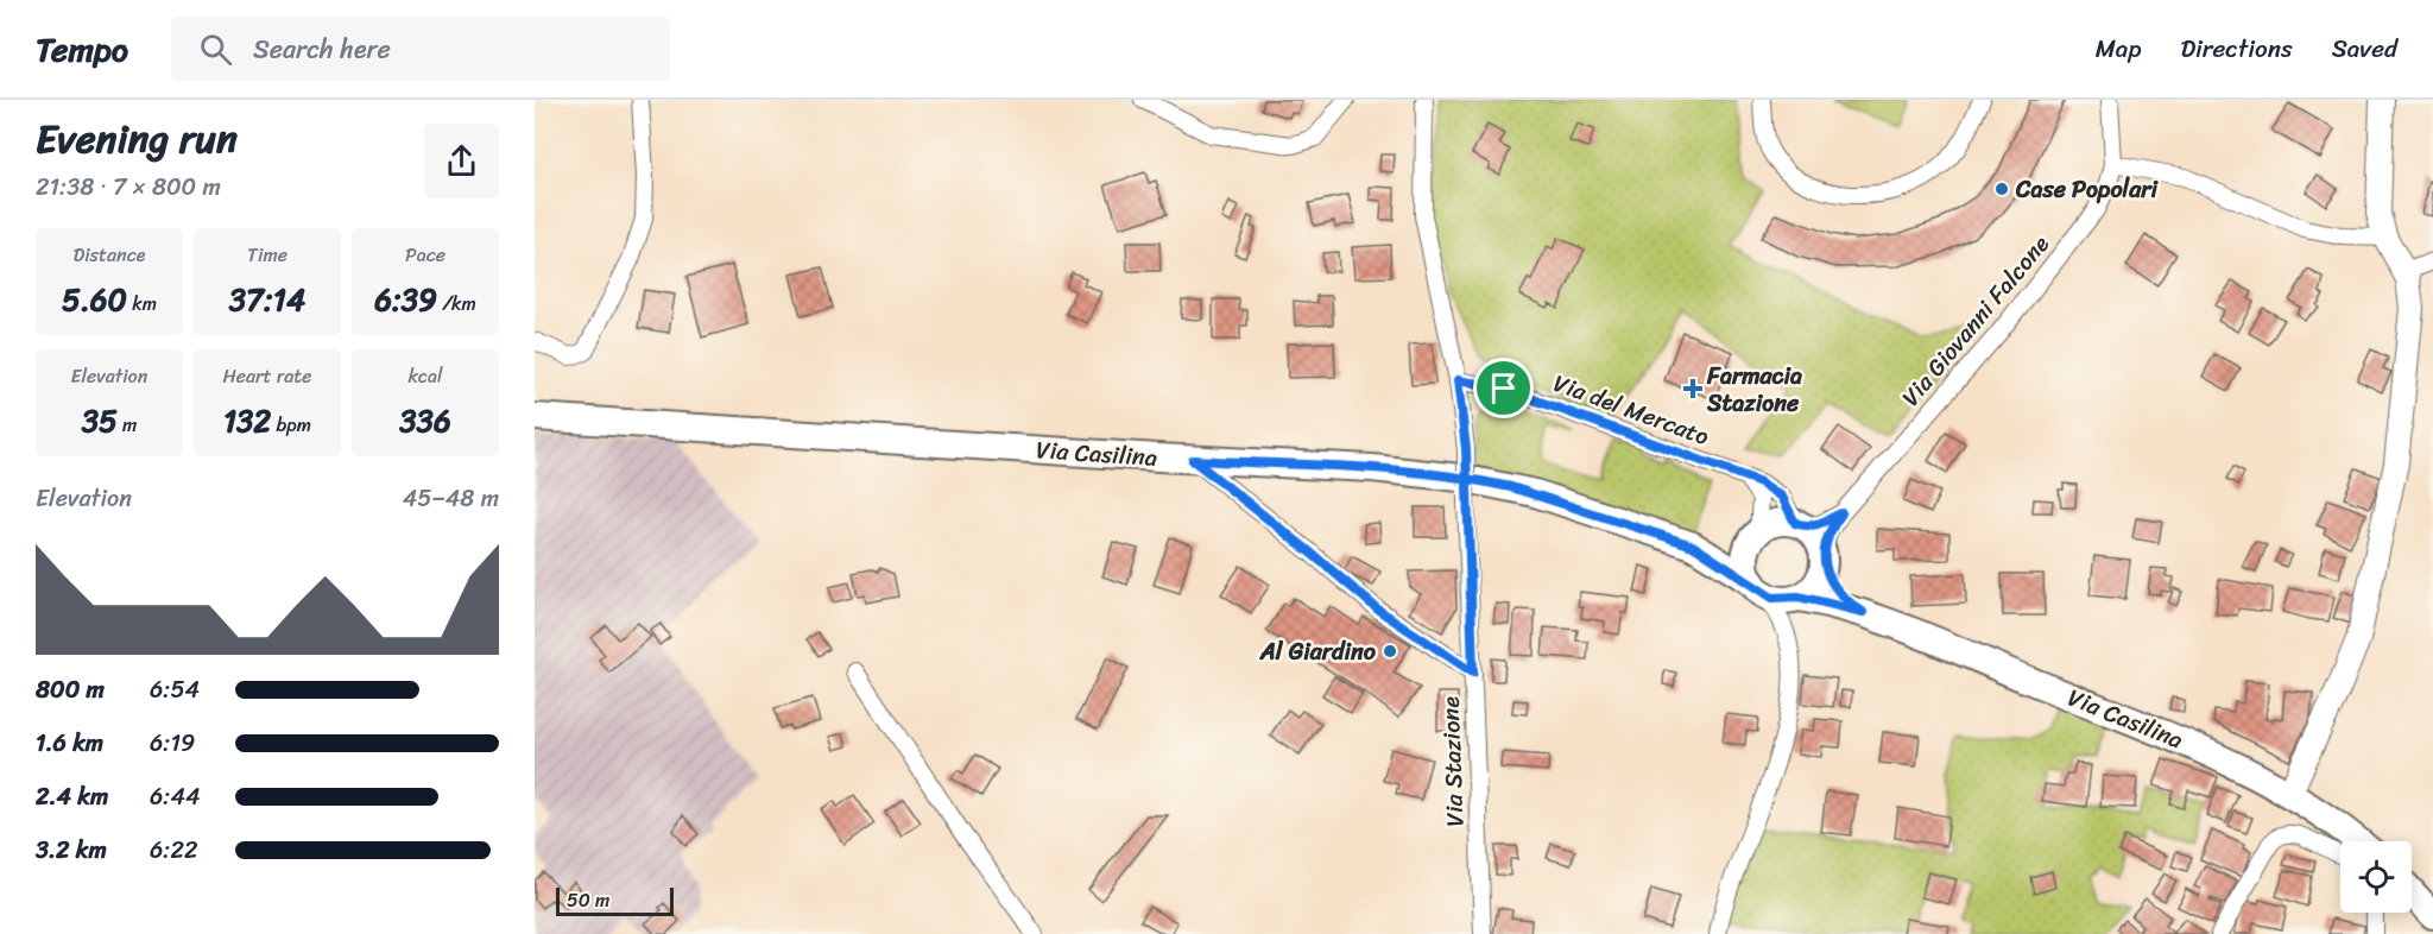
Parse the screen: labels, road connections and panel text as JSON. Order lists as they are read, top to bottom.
{
  "streets": {
    "main road": ["Via Casilina"],
    "street": ["Via Giovanni Falcone", "Via del Mercato", "Via Stazione"]
  },
  "crossings": [
    ["Via Giovanni Falcone", "Via del Mercato"],
    ["Via Giovanni Falcone", "Via Casilina"],
    ["Via del Mercato", "Via Casilina"],
    ["Via del Mercato", "Via Stazione"]
  ],
  "places": {
    "other": ["Case Popolari", "Al Giardino"],
    "health": ["Farmacia Stazione"]
  },
  "scale_bar": "50 m",
  "page": {
    "header": "Tempo",
    "search": "Search here",
    "nav": ["Map", "Directions", "Saved"],
    "heading": ["Evening run", "21:38 · 7 × 800 m"],
    "stats": [
      ["Distance", "5.60 km"],
      ["Time", "37:14"],
      ["Pace", "6:39 /km"],
      ["Elevation", "35 m"],
      ["Heart rate", "132 bpm"],
      ["kcal", "336"]
    ],
    "chart": ["Elevation", "45–48 m"],
    "list": [
      {
        "name": "800 m",
        "note": "6:54"
      },
      {
        "name": "1.6 km",
        "note": "6:19"
      },
      {
        "name": "2.4 km",
        "note": "6:44"
      },
      {
        "name": "3.2 km",
        "note": "6:22"
      }
    ],
    "scale": "50 m"
  }
}
